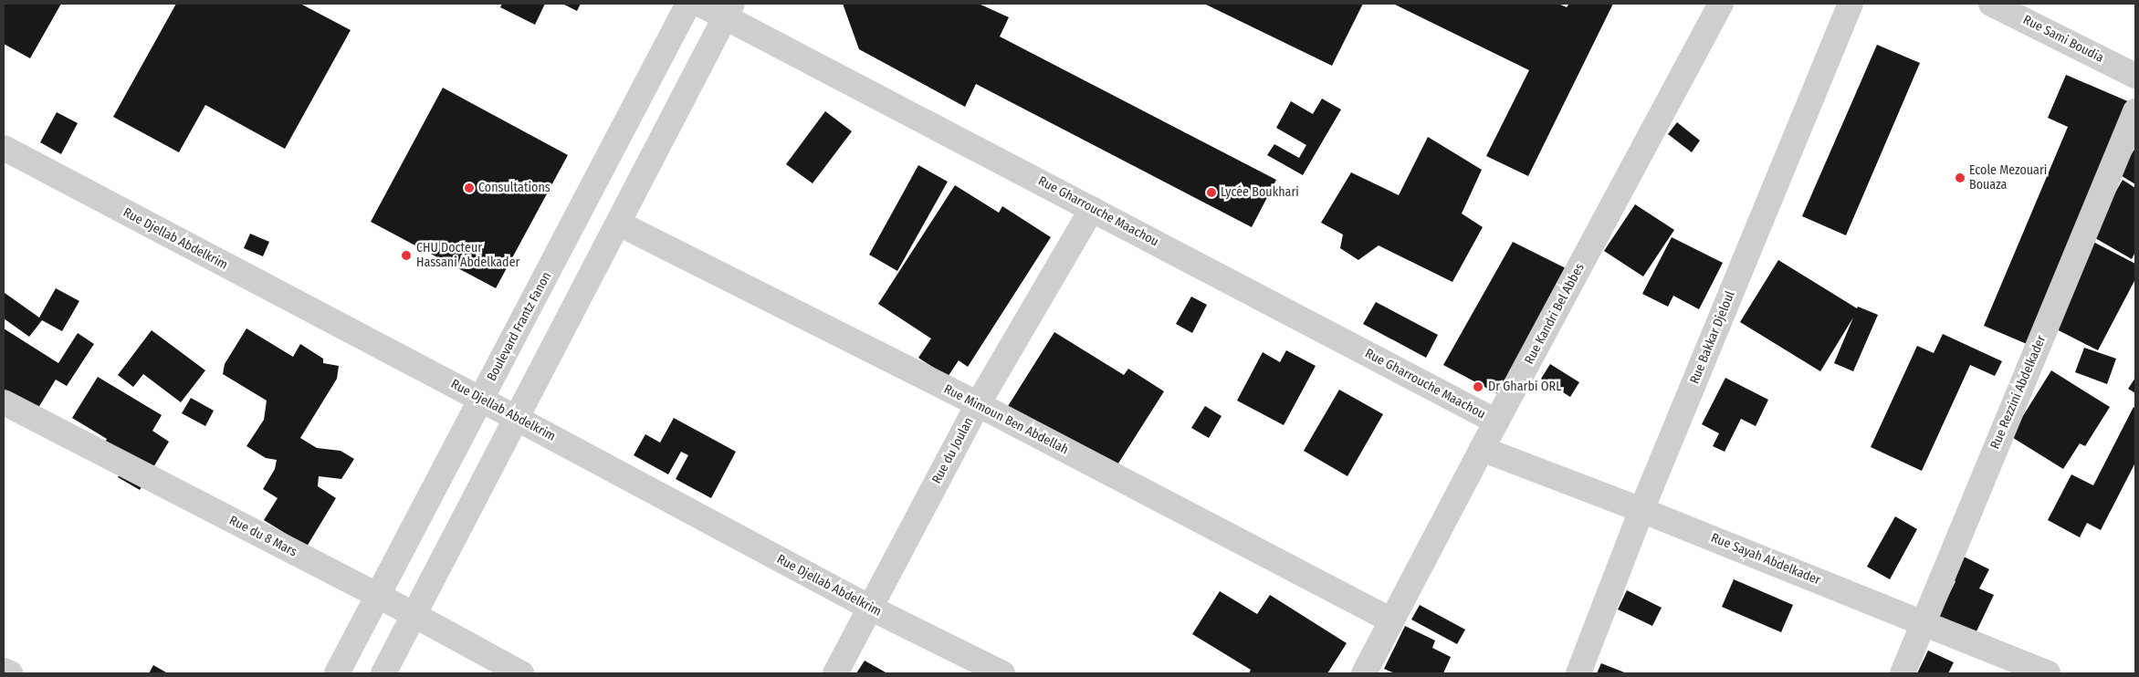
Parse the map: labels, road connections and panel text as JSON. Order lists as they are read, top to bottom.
{
  "streets": {
    "street": [
      "Rue Sami Boudia",
      "Rue Gharrouche Maachou",
      "Rue Djellab Abdelkrim",
      "Rue Kandri Bel Abbes",
      "Boulevard Frantz Fanon",
      "Rue Bakkar Djeloul",
      "Rue Rezzini Abdelkader",
      "Rue Mimoun Ben Abdellah",
      "Rue du Joulan",
      "Rue du 8 Mars",
      "Rue Sayah Abdelkader"
    ]
  },
  "crossings": [
    ["Rue Gharrouche Maachou", "Rue Kandri Bel Abbes"],
    ["Rue Gharrouche Maachou", "Rue du Joulan"],
    ["Rue Djellab Abdelkrim", "Boulevard Frantz Fanon"],
    ["Rue Djellab Abdelkrim", "Rue du Joulan"],
    ["Rue Kandri Bel Abbes", "Rue Mimoun Ben Abdellah"],
    ["Rue Kandri Bel Abbes", "Rue Sayah Abdelkader"],
    ["Boulevard Frantz Fanon", "Rue du 8 Mars"],
    ["Rue Bakkar Djeloul", "Rue Sayah Abdelkader"],
    ["Rue Rezzini Abdelkader", "Rue Sayah Abdelkader"],
    ["Rue Mimoun Ben Abdellah", "Rue du Joulan"]
  ],
  "places": [
    "Ecole Mezouari Bouaza",
    "Consultations",
    "Lycée Boukhari",
    "CHU Docteur Hassani Abdelkader",
    "Dr Gharbi ORL"
  ]
}
